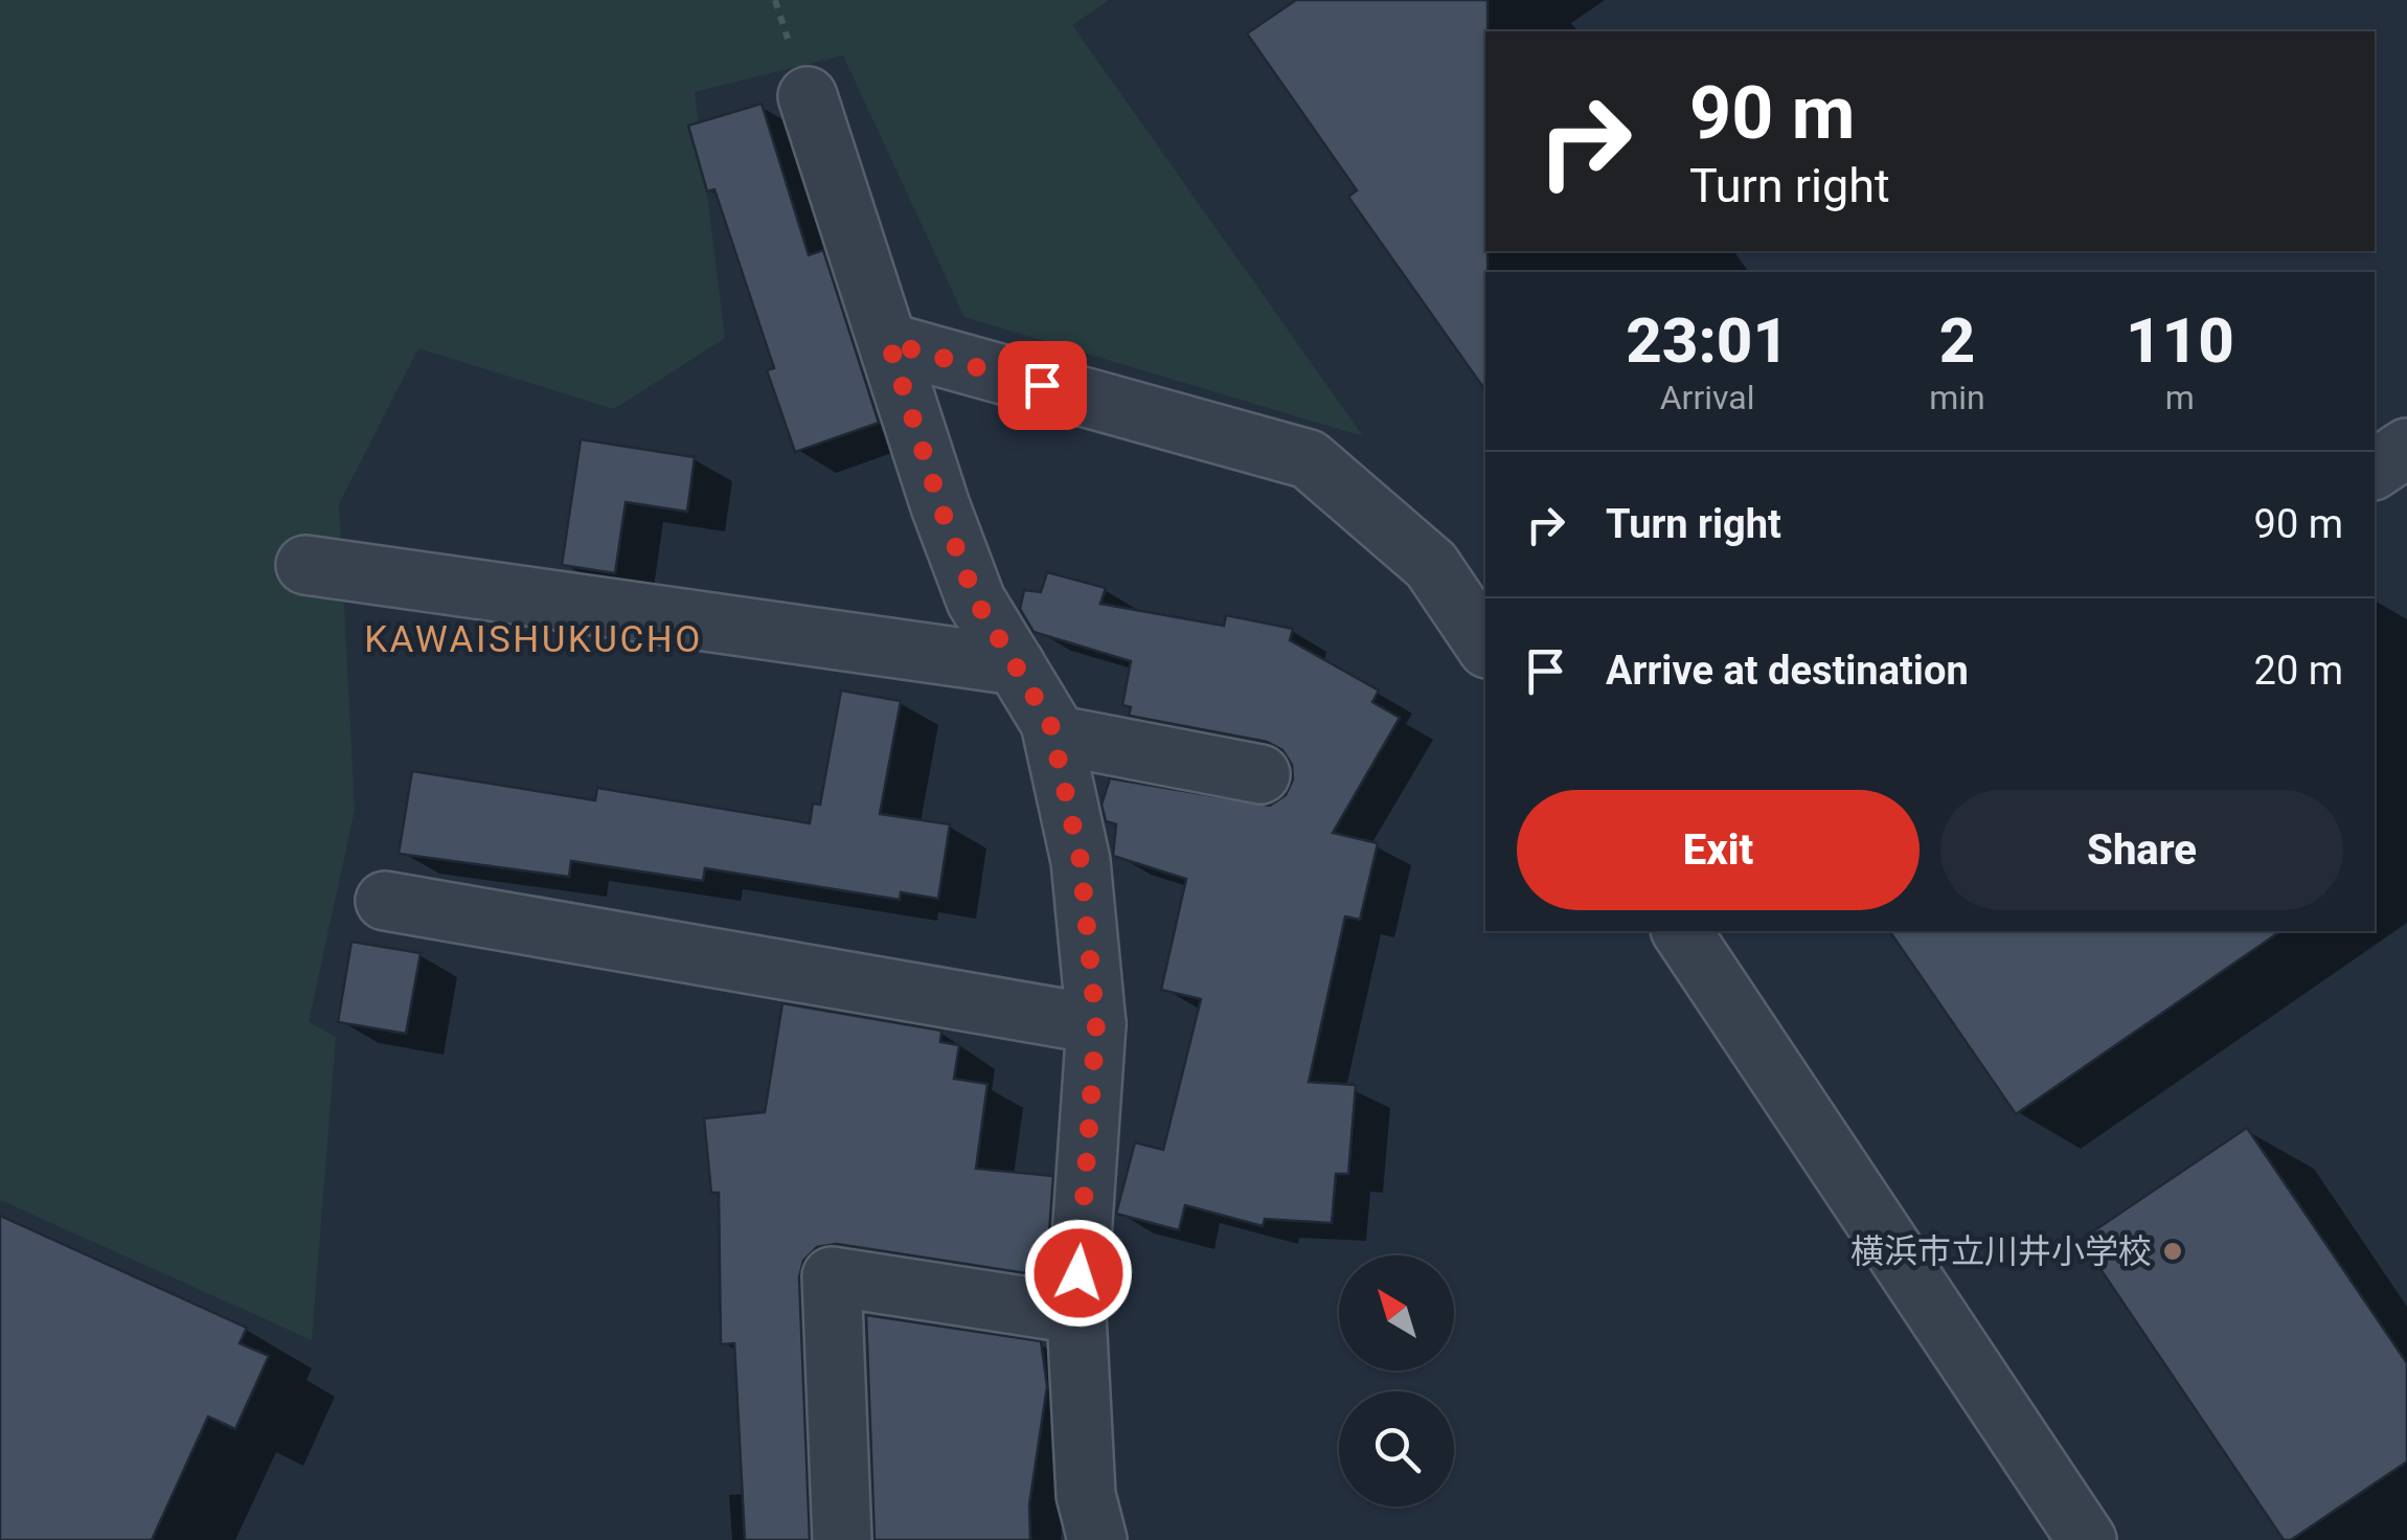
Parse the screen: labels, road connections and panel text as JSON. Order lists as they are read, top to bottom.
{
  "districts": ["KAWAISHUKUCHO"],
  "places": ["横浜市立川井小学校"],
  "north": "top left",
  "page": {
    "turn": ["90 m", "Turn right"],
    "eta": [
      "23:01",
      "Arrival",
      "2",
      "min",
      "110",
      "m"
    ],
    "list": [
      {
        "name": "Turn right",
        "value": "90 m"
      },
      {
        "name": "Arrive at destination",
        "value": "20 m"
      }
    ],
    "buttons": ["Exit", "Share"]
  }
}
